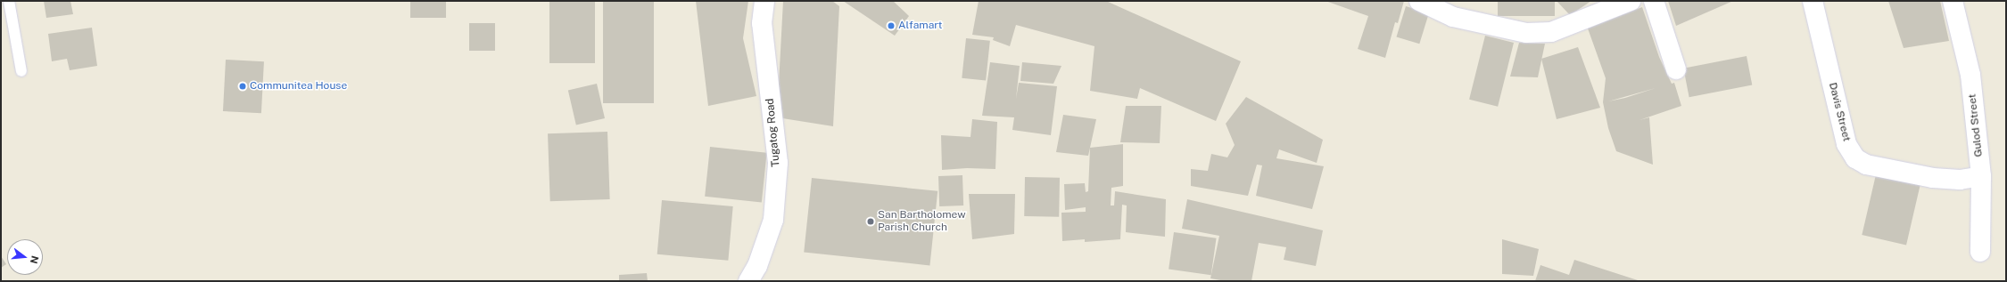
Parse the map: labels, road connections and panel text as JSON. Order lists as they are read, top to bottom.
{
  "streets": {
    "street": ["Davis Street", "Gulod Street", "Tugatog Road"]
  },
  "crossings": [
    ["Davis Street", "Gulod Street"]
  ],
  "places": ["Alfamart", "Communitea House", "San Bartholomew Parish Church"],
  "north": "right"
}
